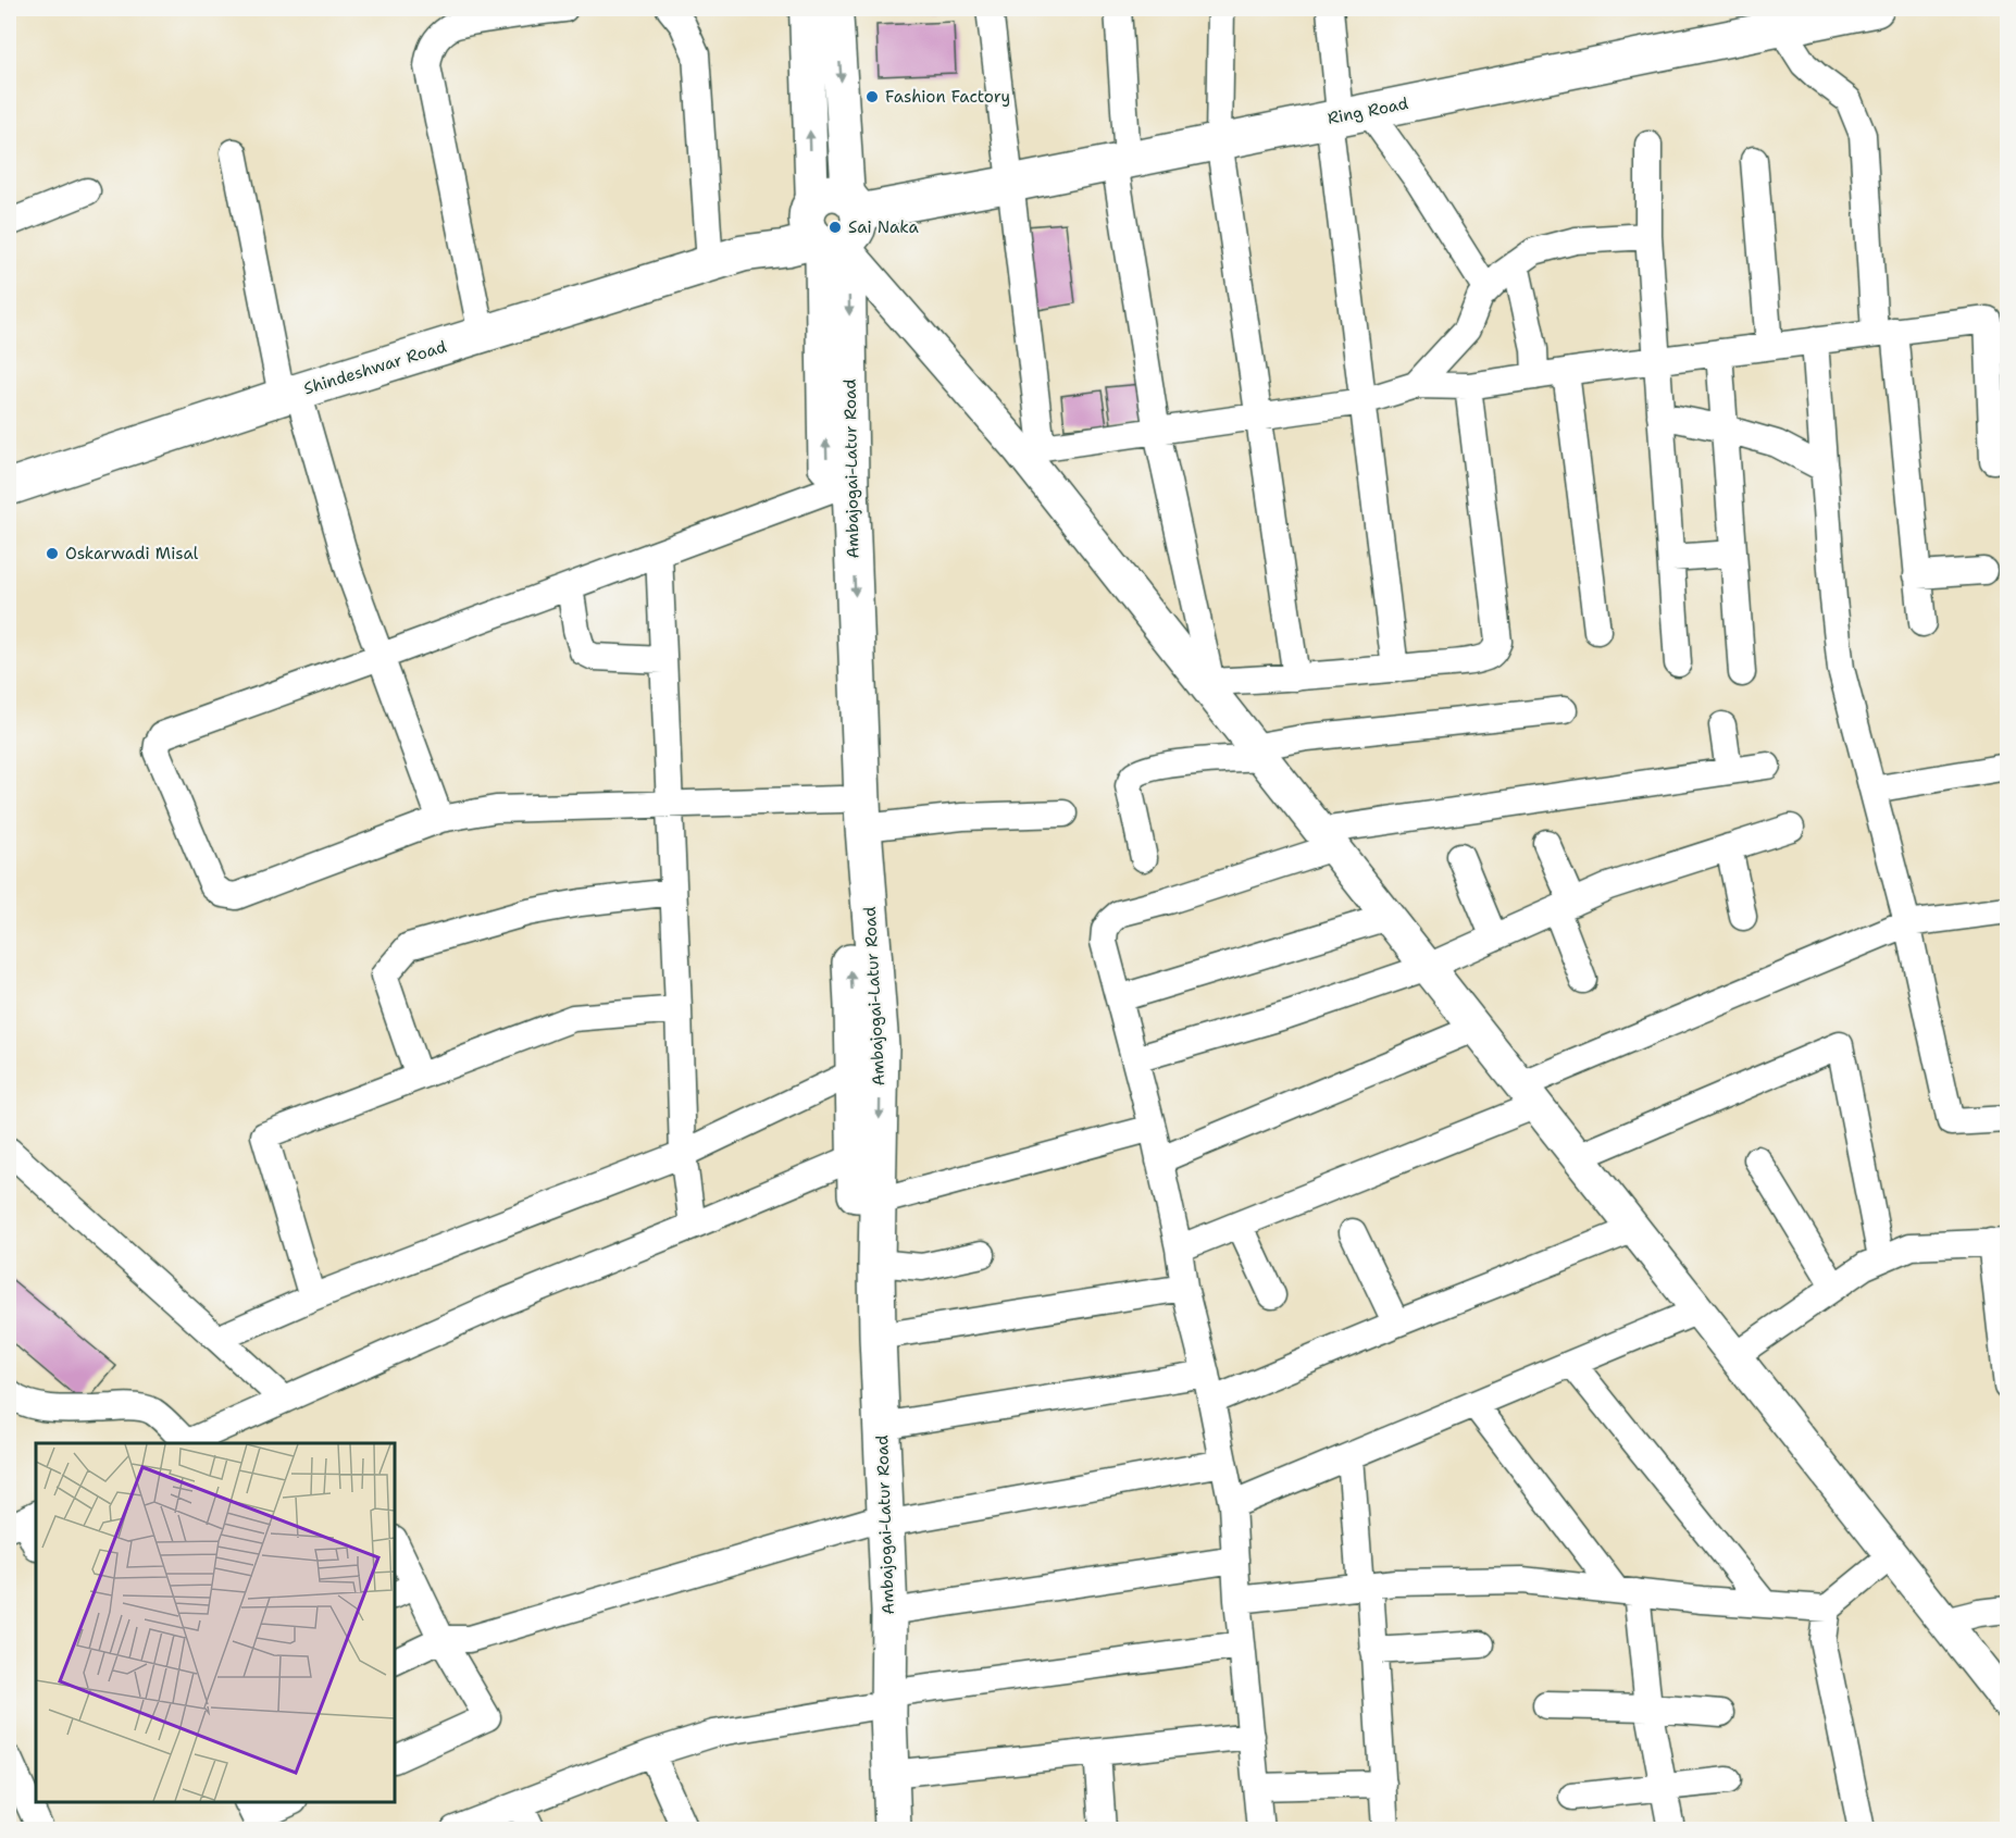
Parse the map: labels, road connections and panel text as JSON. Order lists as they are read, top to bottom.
{
  "streets": {
    "highway": ["Ring Road", "Shindeshwar Road", "Ambajogai-Latur Road"]
  },
  "crossings": [
    ["Ring Road", "Shindeshwar Road"],
    ["Ring Road", "Ambajogai-Latur Road"],
    ["Shindeshwar Road", "Ambajogai-Latur Road"]
  ],
  "places": ["Fashion Factory", "Sai Naka", "Oskarwadi Misal"]
}
